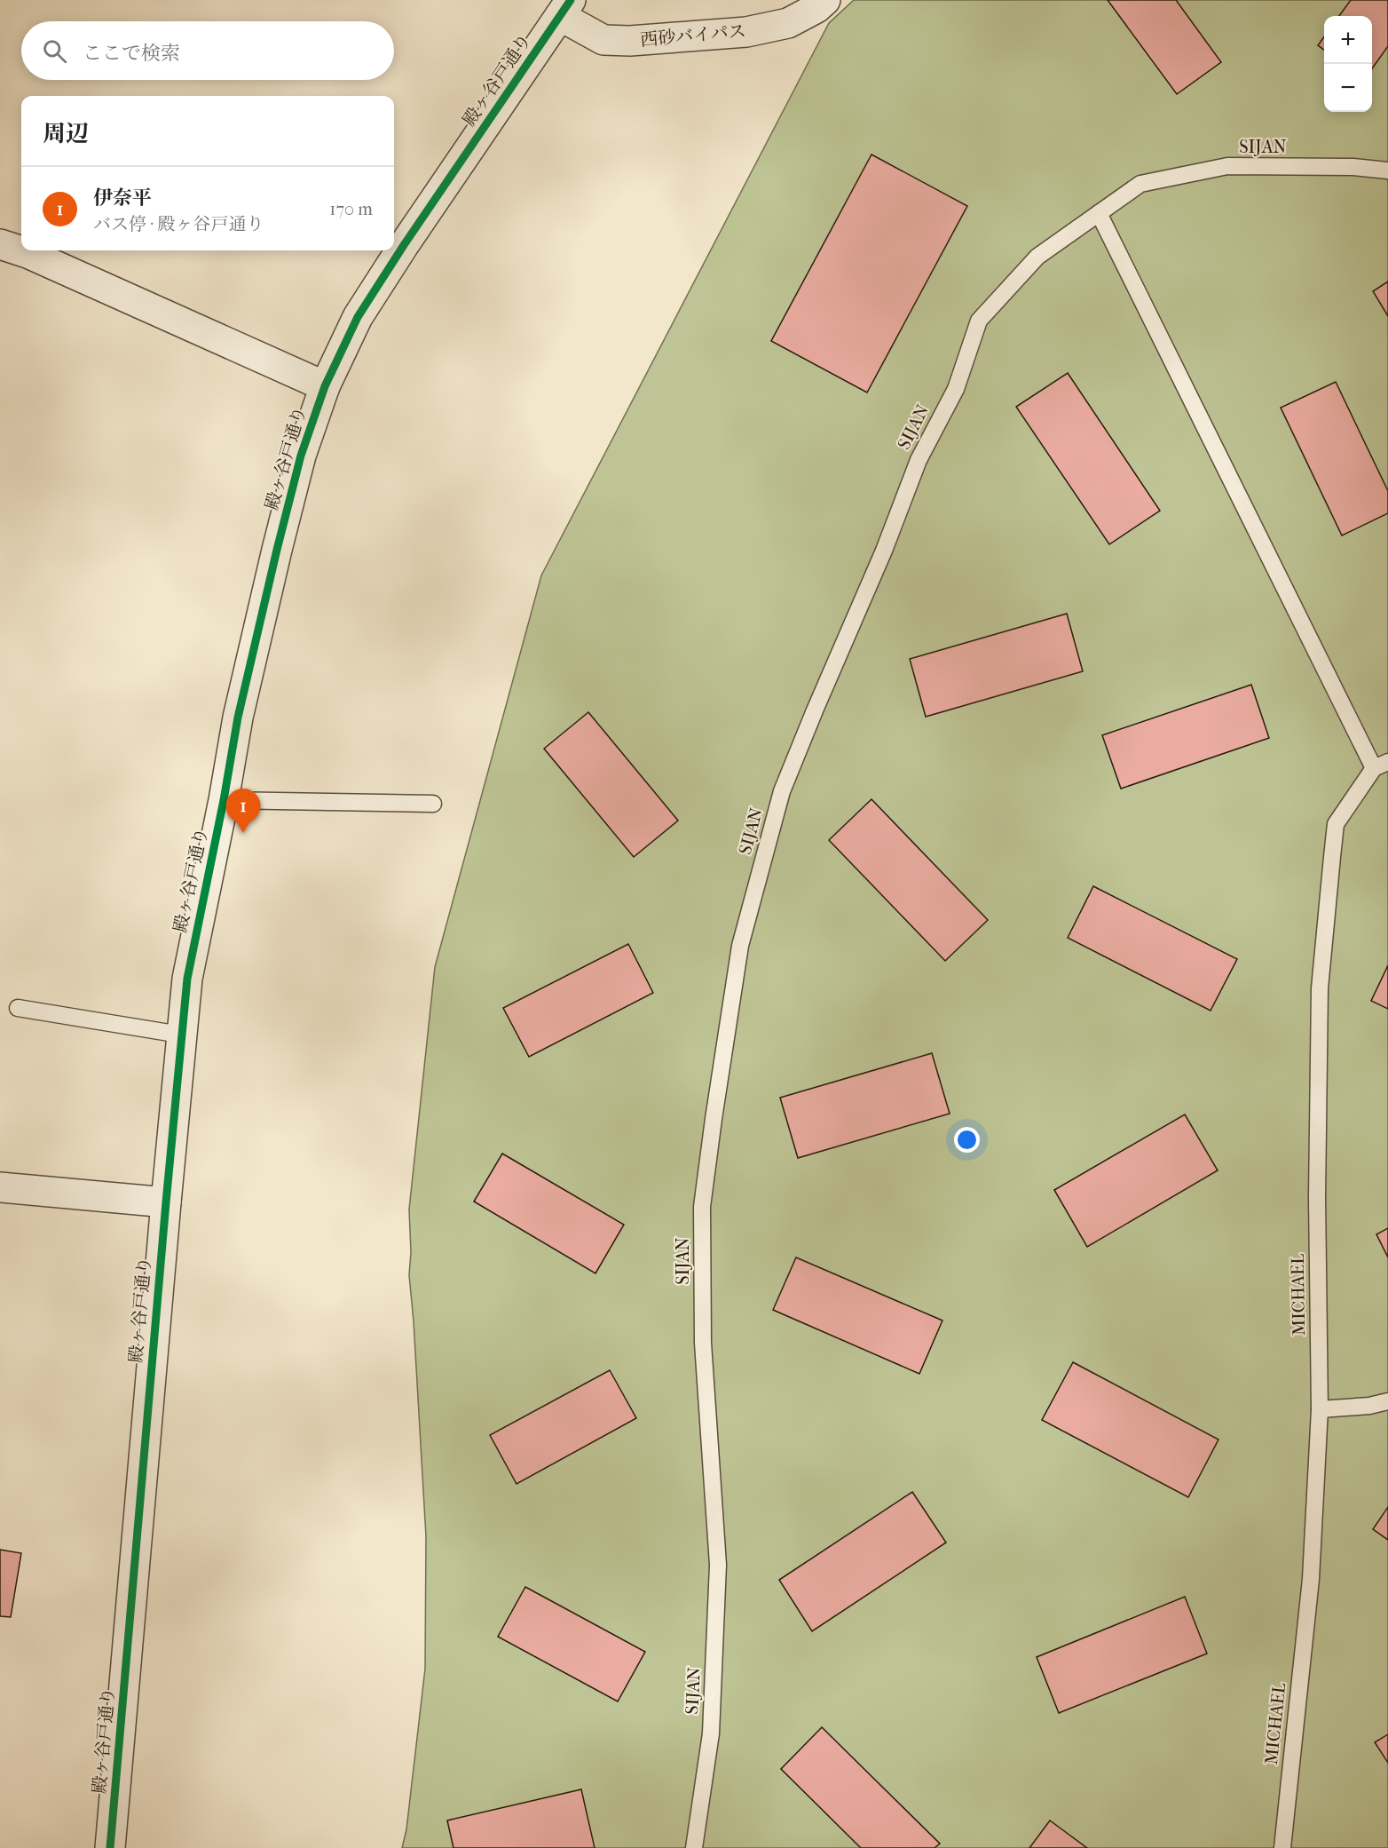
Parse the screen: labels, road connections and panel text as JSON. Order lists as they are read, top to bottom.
{
  "streets": {
    "street": ["西砂バイパス", "殿ヶ谷戸通り"],
    "lane": ["SIJAN", "MICHAEL"]
  },
  "crossings": [
    ["西砂バイパス", "殿ヶ谷戸通り"]
  ],
  "page": {
    "map_buttons": ["+", "−"],
    "search": "ここで検索",
    "heading": "周辺",
    "list": [
      {
        "mark": "1",
        "name": "伊奈平",
        "note": "バス停 · 殿ヶ谷戸通り",
        "value": "170 m"
      }
    ],
    "pins": "1"
  }
}
